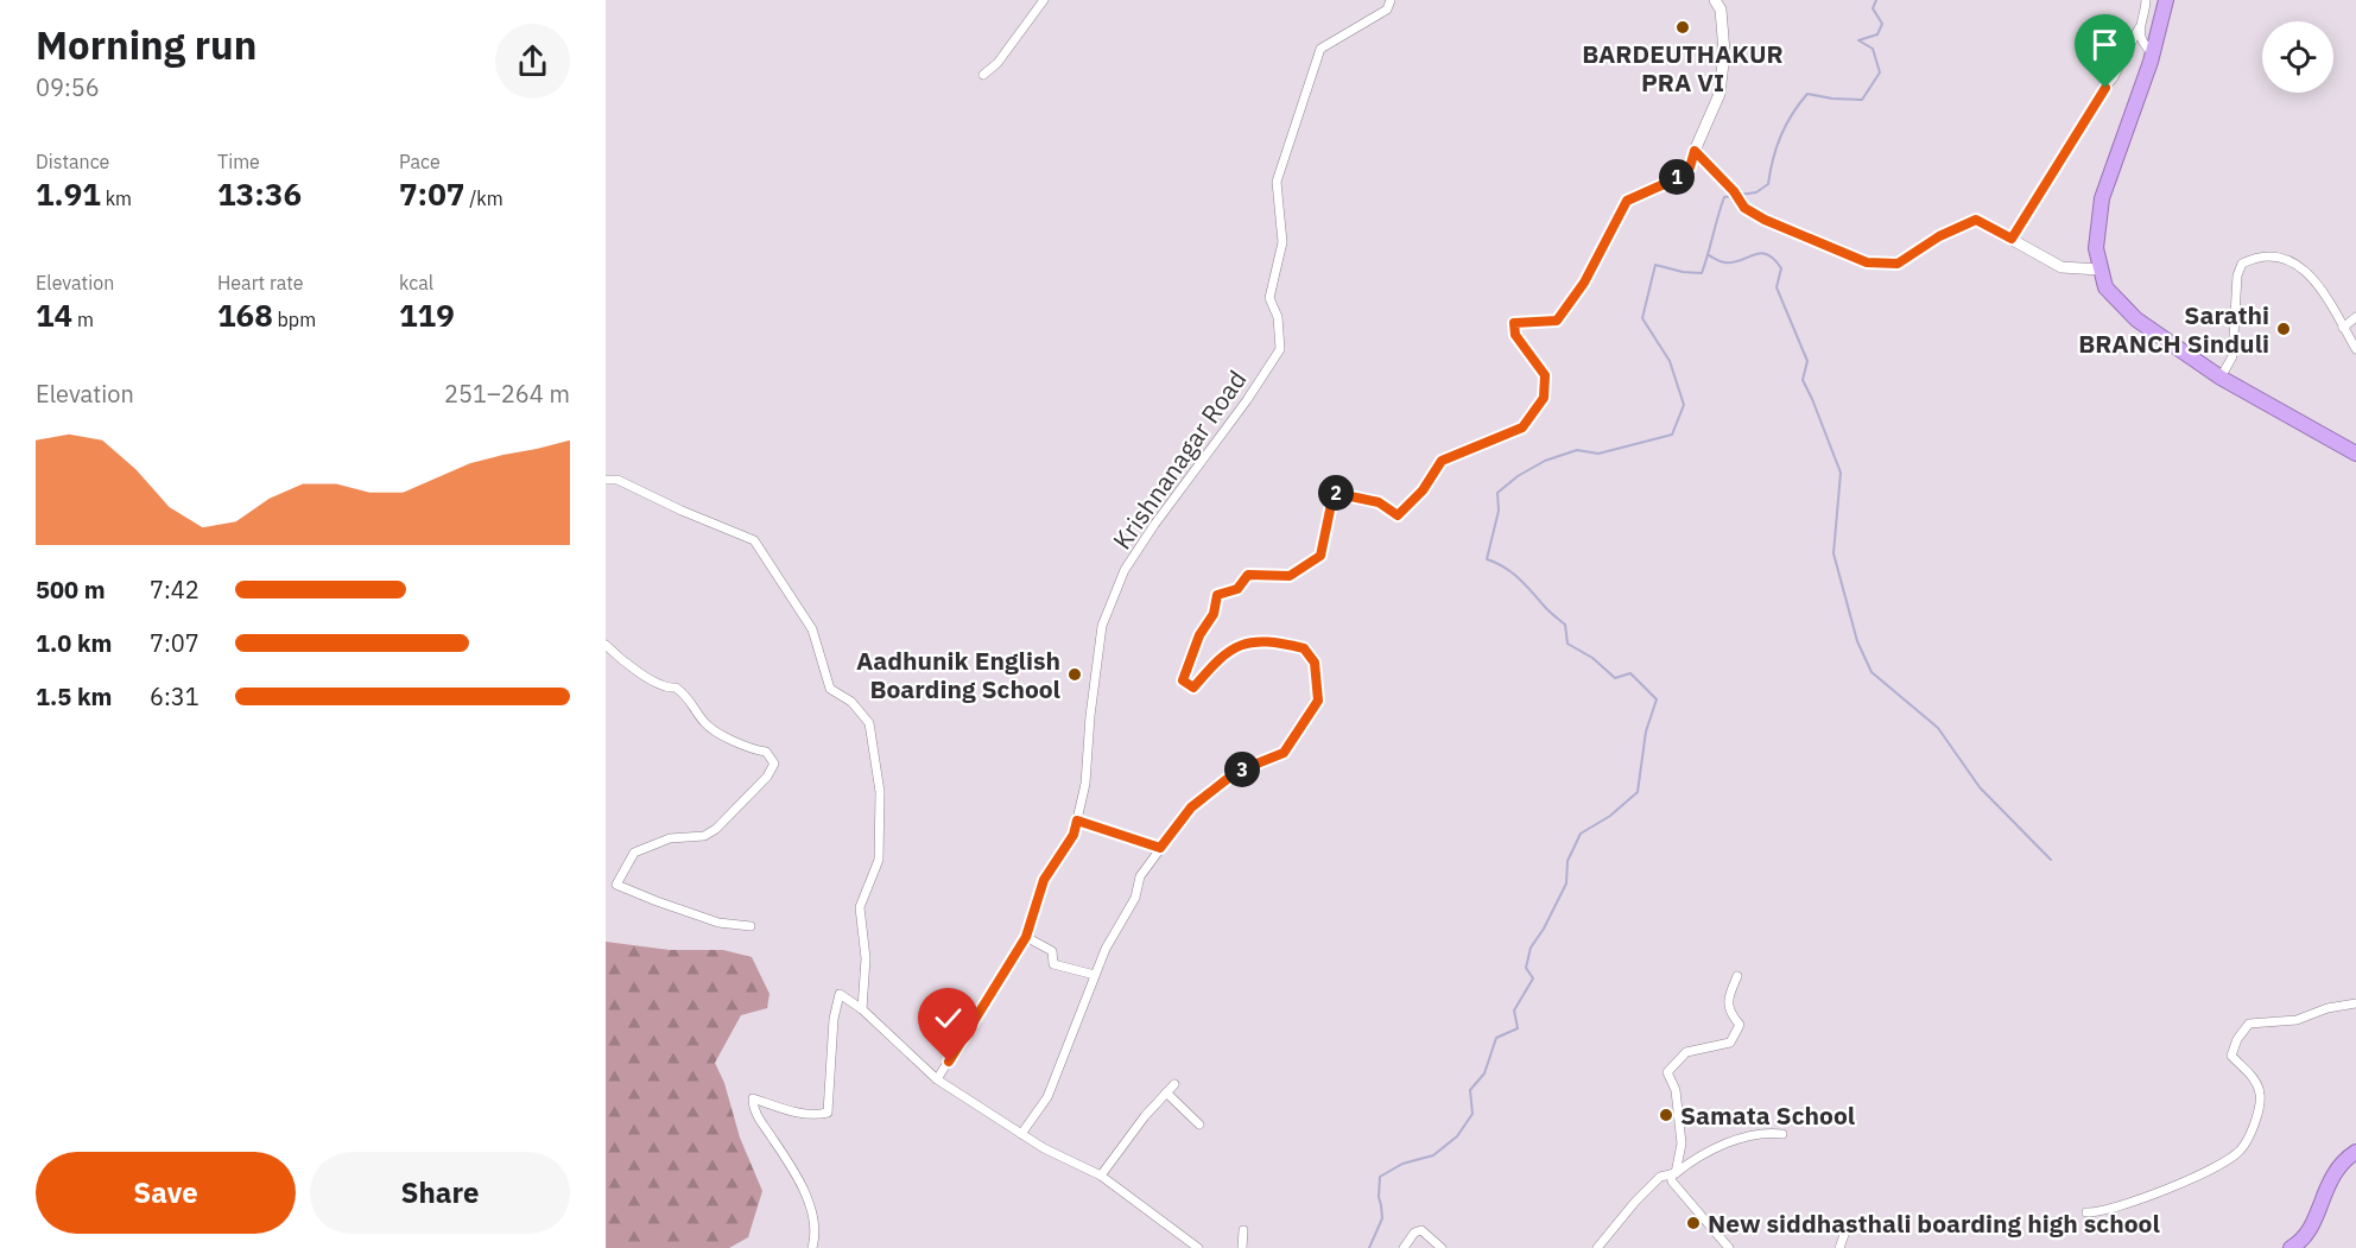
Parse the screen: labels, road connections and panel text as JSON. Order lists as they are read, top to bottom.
{
  "streets": {
    "street": ["Krishnanagar Road"]
  },
  "places": [
    "BARDEUTHAKUR PRA VI",
    "Sarathi BRANCH Sinduli",
    "Aadhunik English Boarding School",
    "Samata School",
    "New siddhasthali boarding high school"
  ],
  "page": {
    "heading": ["Morning run", "09:56"],
    "stats": [
      ["Distance", "1.91 km"],
      ["Time", "13:36"],
      ["Pace", "7:07 /km"],
      ["Elevation", "14 m"],
      ["Heart rate", "168 bpm"],
      ["kcal", "119"]
    ],
    "pins": ["1", "2", "3"],
    "chart": ["Elevation", "251–264 m"],
    "list": [
      {
        "name": "500 m",
        "note": "7:42"
      },
      {
        "name": "1.0 km",
        "note": "7:07"
      },
      {
        "name": "1.5 km",
        "note": "6:31"
      }
    ],
    "buttons": ["Save", "Share"]
  }
}
